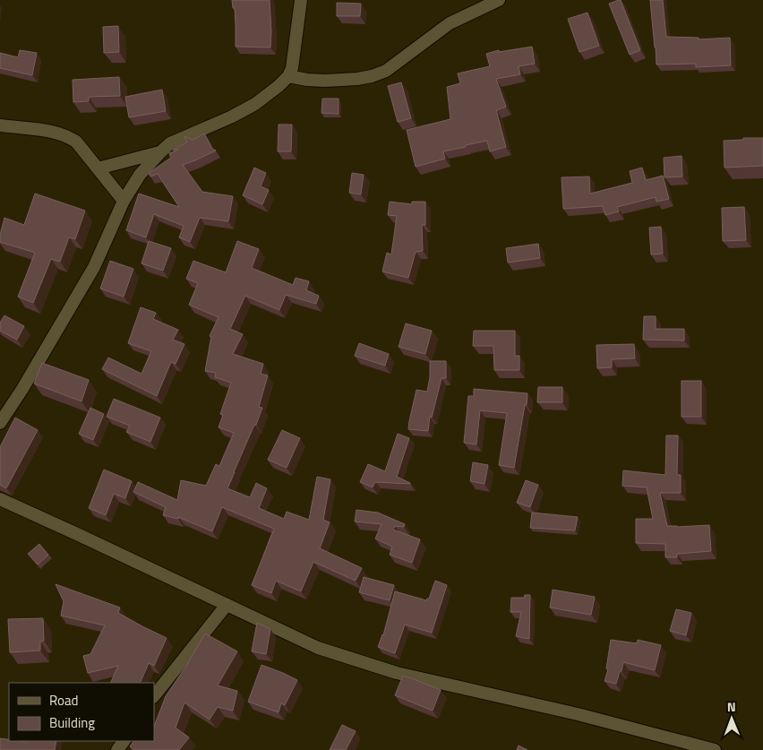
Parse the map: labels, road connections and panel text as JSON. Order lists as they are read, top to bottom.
{
  "legend": ["Road", "Building"],
  "north": "top"
}
